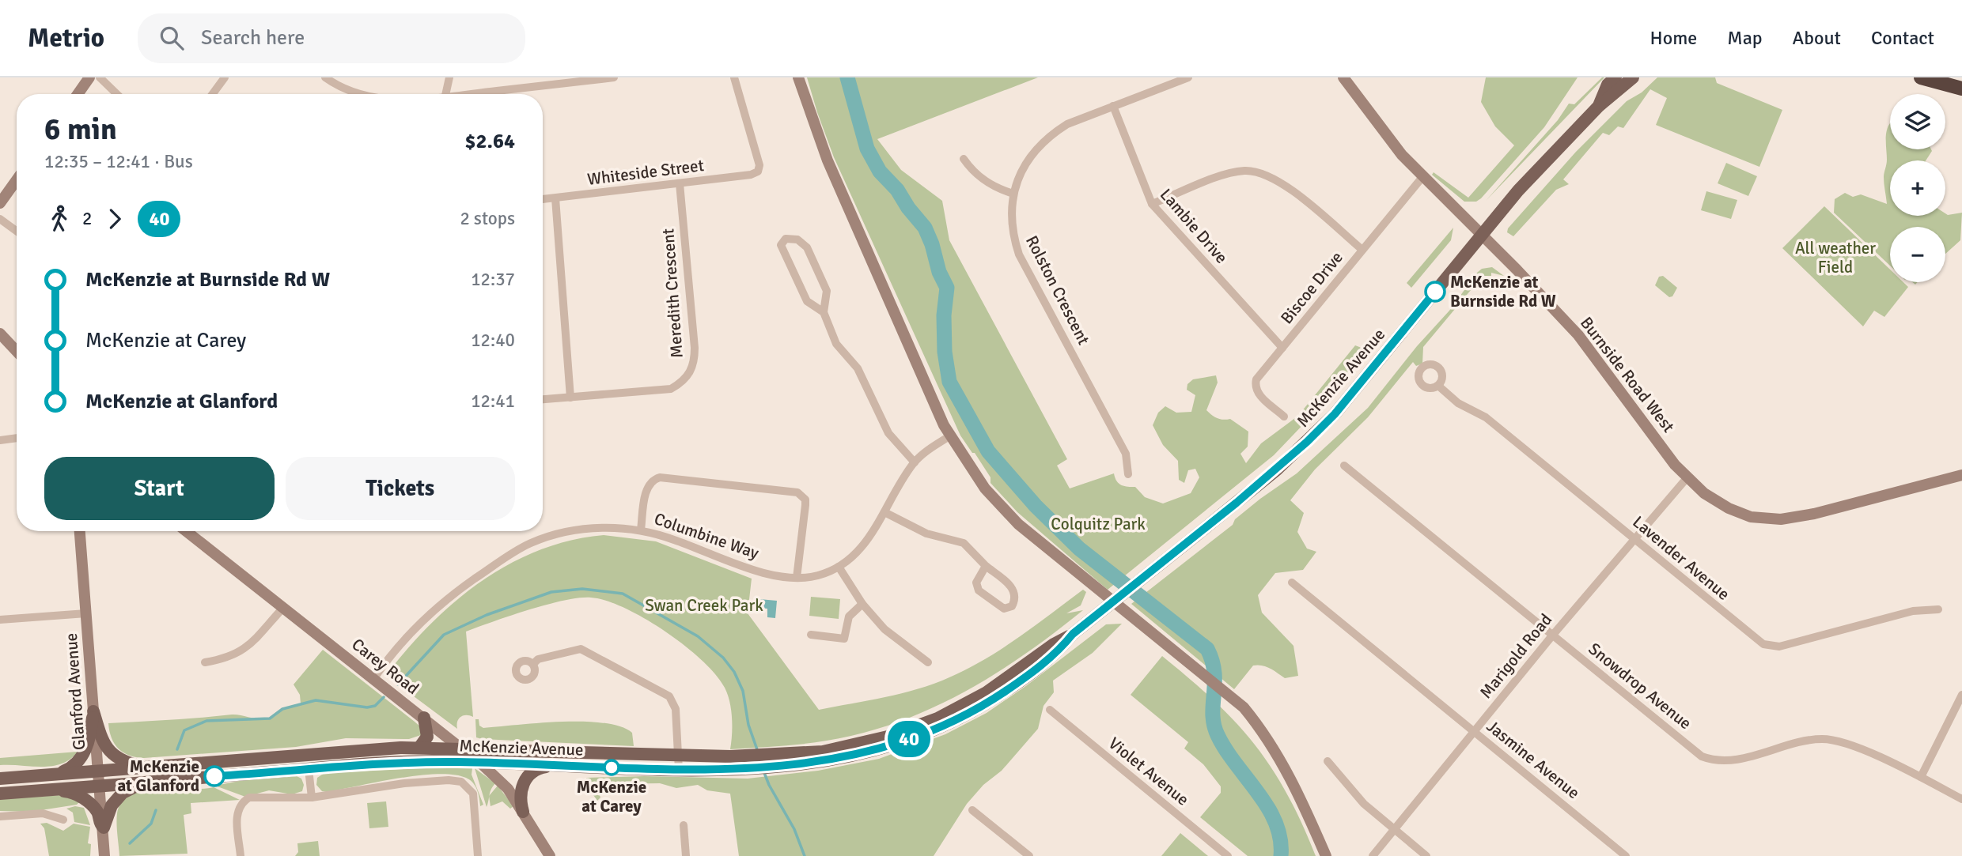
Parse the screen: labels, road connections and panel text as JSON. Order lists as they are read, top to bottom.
{
  "streets": {
    "main road": [
      "Burnside Road West",
      "McKenzie Avenue",
      "Carey Road",
      "Glanford Avenue"
    ],
    "street": [
      "Whiteside Street",
      "Lambie Drive",
      "Biscoe Drive",
      "Rolston Crescent",
      "Meredith Crescent",
      "Columbine Way",
      "Lavender Avenue",
      "Marigold Road",
      "Snowdrop Avenue",
      "Jasmine Avenue",
      "Violet Avenue"
    ]
  },
  "crossings": [
    ["Whiteside Street", "Meredith Crescent"],
    ["Lambie Drive", "Biscoe Drive"],
    ["Lambie Drive", "Rolston Crescent"],
    ["Biscoe Drive", "Burnside Road West"],
    ["Burnside Road West", "McKenzie Avenue"],
    ["Burnside Road West", "Marigold Road"],
    ["McKenzie Avenue", "Carey Road"],
    ["McKenzie Avenue", "Glanford Avenue"],
    ["Columbine Way", "Carey Road"],
    ["Lavender Avenue", "Marigold Road"],
    ["Marigold Road", "Snowdrop Avenue"],
    ["Marigold Road", "Jasmine Avenue"]
  ],
  "parks": ["All weather Field", "Colquitz Park", "Swan Creek Park"],
  "places": ["McKenzie at Burnside Rd W", "McKenzie at Carey", "McKenzie at Glanford"],
  "lines": ["bus line 40"],
  "page": {
    "header": "Metrio",
    "search": "Search here",
    "nav": [
      "Home",
      "Map",
      "About",
      "Contact"
    ],
    "on_map": "40",
    "map_buttons": ["+", "−"],
    "heading": ["6 min", "12:35 – 12:41 · Bus", "$2.64"],
    "legs": ["2", "40", "2 stops"],
    "list": [
      {
        "name": "McKenzie at Burnside Rd W",
        "value": "12:37"
      },
      {
        "name": "McKenzie at Carey",
        "value": "12:40"
      },
      {
        "name": "McKenzie at Glanford",
        "value": "12:41"
      }
    ],
    "buttons": ["Start", "Tickets"]
  }
}
